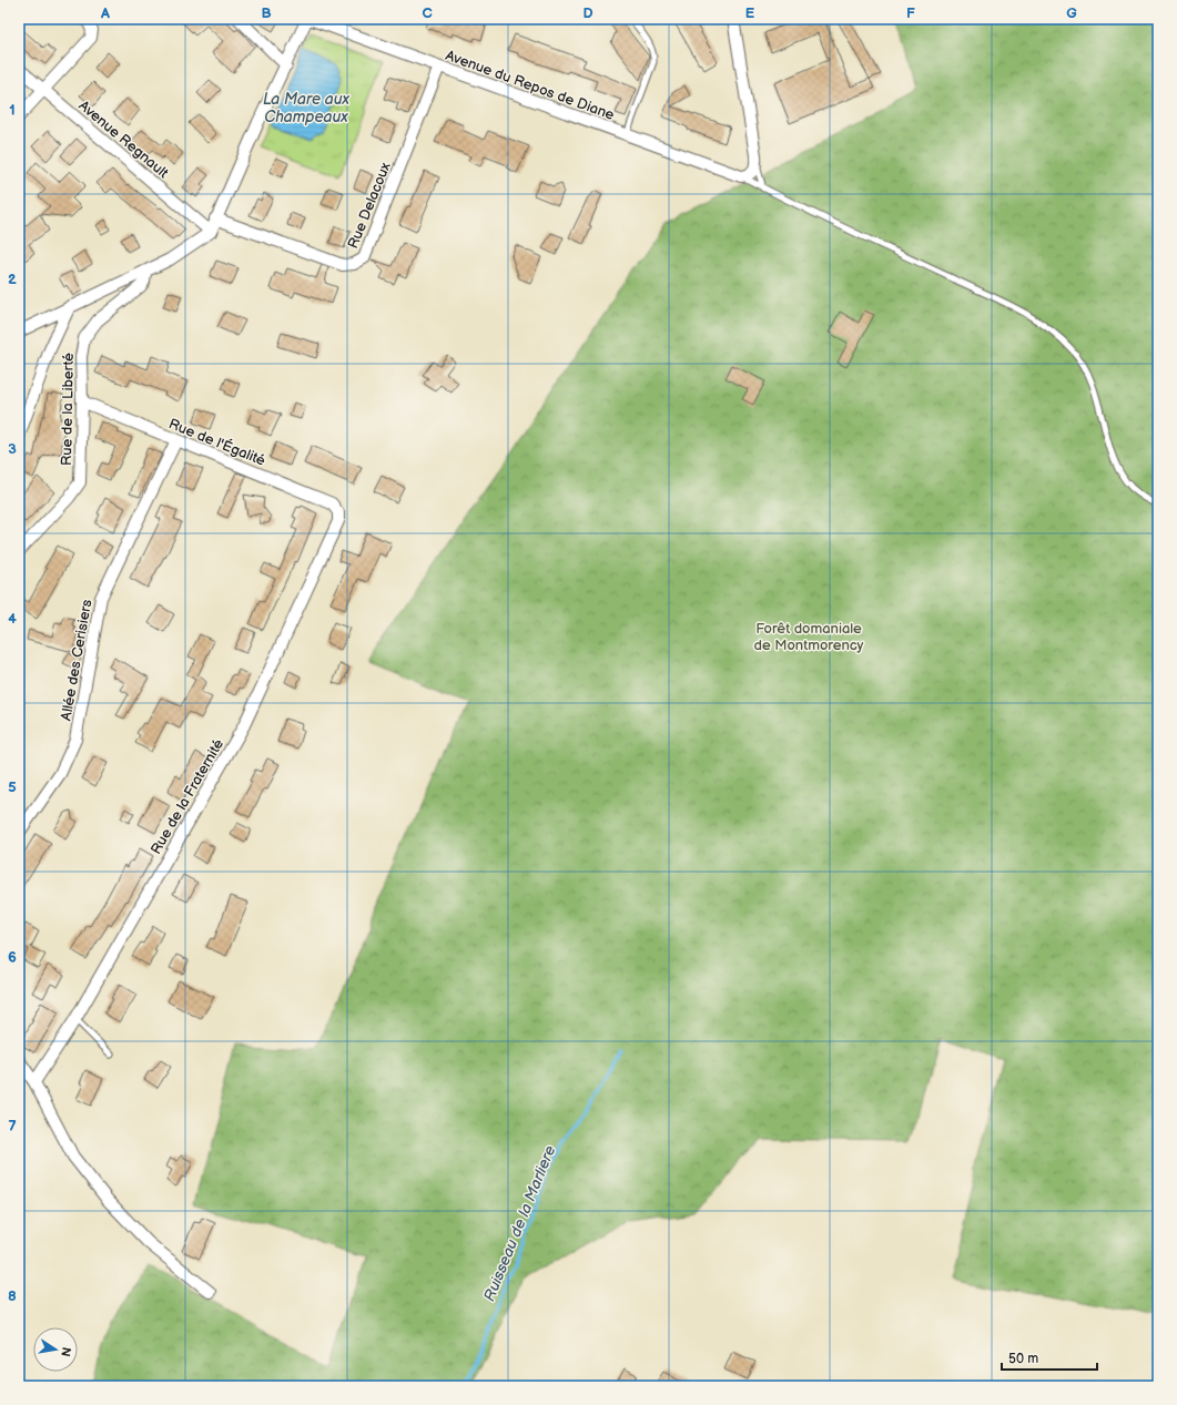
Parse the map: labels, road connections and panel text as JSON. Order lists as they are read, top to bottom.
{
  "streets": {
    "street": [
      "Avenue du Repos de Diane",
      "Avenue Regnault",
      "Rue Delacoux",
      "Rue de la Liberté",
      "Rue de l'Égalité",
      "Allée des Cerisiers",
      "Rue de la Fraternité"
    ]
  },
  "crossings": [
    ["Avenue du Repos de Diane", "Rue Delacoux"],
    ["Rue de la Liberté", "Rue de l'Égalité"],
    ["Rue de l'Égalité", "Allée des Cerisiers"],
    ["Rue de l'Égalité", "Rue de la Fraternité"]
  ],
  "water": ["La Mare aux Champeaux", "Ruisseau de la Marliere"],
  "parks": ["Forêt domaniale de Montmorency"],
  "scale_bar": "50 m",
  "north": "right",
  "grid": {
    "columns": [
      "A",
      "B",
      "C",
      "D",
      "E",
      "F",
      "G"
    ],
    "rows": [
      "1",
      "2",
      "3",
      "4",
      "5",
      "6",
      "7",
      "8"
    ]
  }
}
